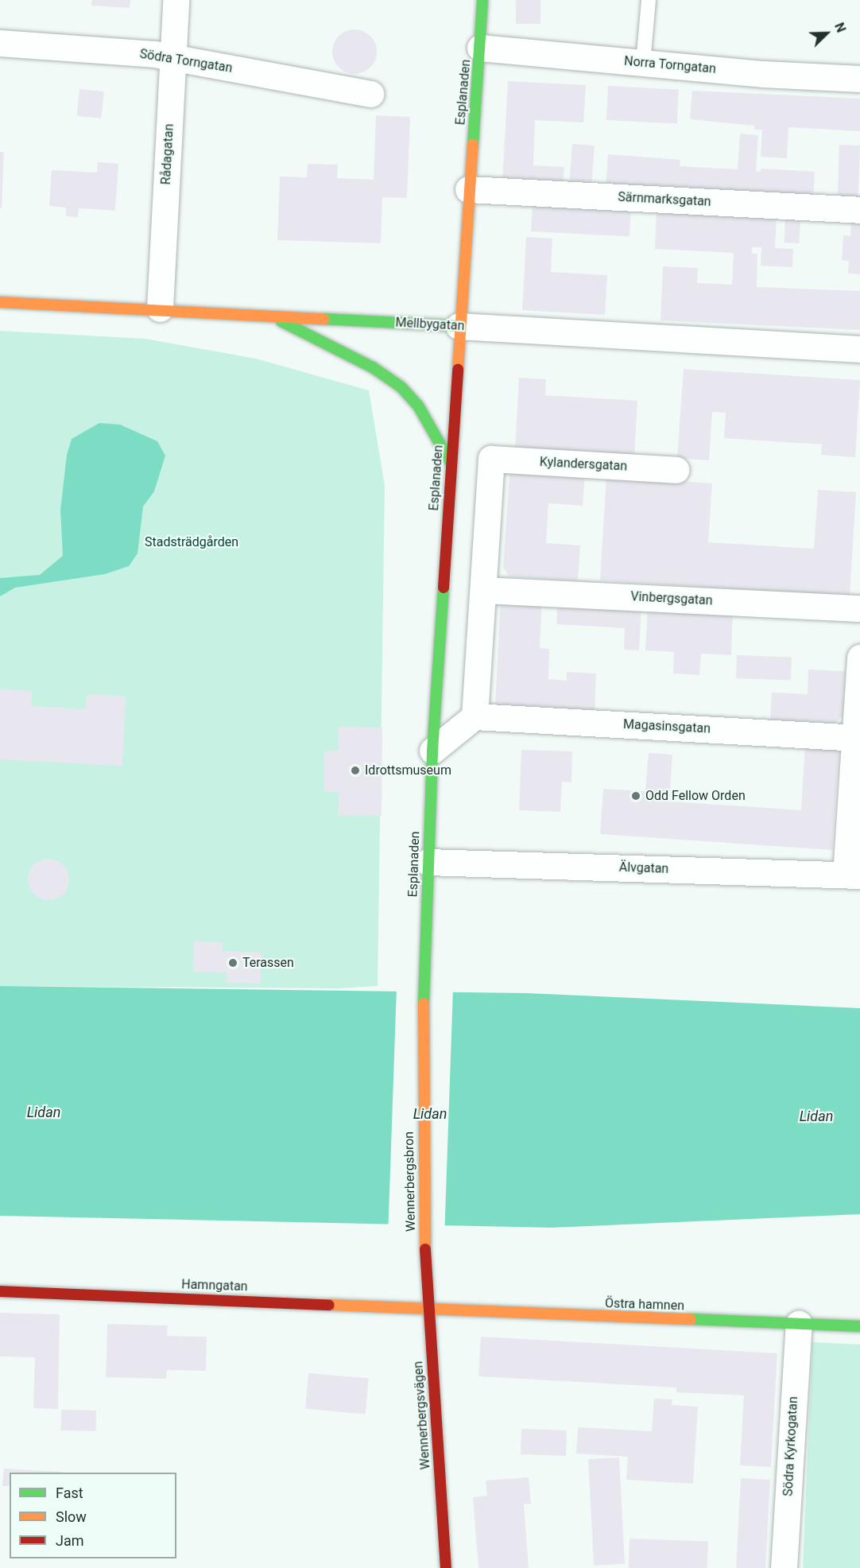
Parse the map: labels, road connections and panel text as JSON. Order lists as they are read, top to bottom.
{
  "streets": {
    "main road": [
      "Esplanaden",
      "Mellbygatan",
      "Wennerbergsbron",
      "Hamngatan",
      "Östra hamnen",
      "Wennerbergsvägen"
    ],
    "street": [
      "Södra Torngatan",
      "Norra Torngatan",
      "Rådagatan",
      "Särnmarksgatan",
      "Kylandersgatan",
      "Vinbergsgatan",
      "Magasinsgatan",
      "Älvgatan",
      "Södra Kyrkogatan"
    ]
  },
  "crossings": [
    ["Södra Torngatan", "Rådagatan"],
    ["Norra Torngatan", "Esplanaden"],
    ["Esplanaden", "Särnmarksgatan"],
    ["Esplanaden", "Mellbygatan"],
    ["Esplanaden", "Älvgatan"],
    ["Esplanaden", "Wennerbergsbron"],
    ["Rådagatan", "Mellbygatan"],
    ["Kylandersgatan", "Vinbergsgatan"],
    ["Wennerbergsbron", "Wennerbergsvägen"],
    ["Hamngatan", "Östra hamnen"],
    ["Hamngatan", "Wennerbergsvägen"],
    ["Östra hamnen", "Wennerbergsvägen"],
    ["Östra hamnen", "Södra Kyrkogatan"]
  ],
  "water": ["Lidan"],
  "parks": ["Stadsträdgården"],
  "places": ["Idrottsmuseum", "Odd Fellow Orden", "Terassen"],
  "legend": ["Fast", "Slow", "Jam"],
  "north": "top right"
}
